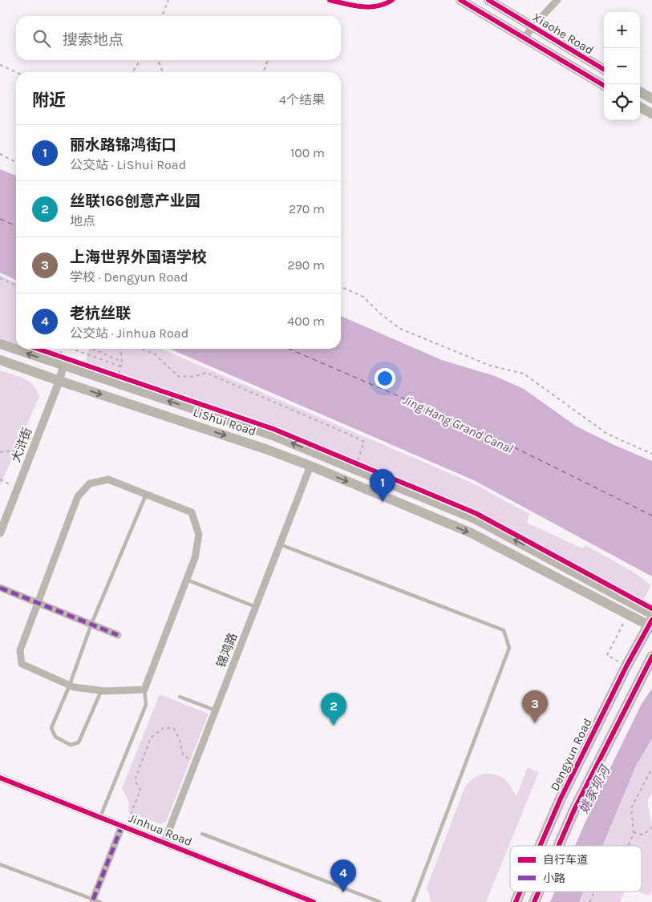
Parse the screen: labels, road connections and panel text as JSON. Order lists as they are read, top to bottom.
{
  "streets": {
    "main road": ["Xiaohe Road", "LiShui Road", "Dengyun Road"],
    "street": ["大浒街", "锦鸿路", "Jinhua Road"]
  },
  "crossings": [
    ["LiShui Road", "大浒街"],
    ["LiShui Road", "锦鸿路"],
    ["锦鸿路", "Jinhua Road"]
  ],
  "water": ["Jing Hang Grand Canal", "姚家坝河"],
  "legend": ["自行车道", "小路"],
  "page": {
    "map_buttons": ["+", "−"],
    "search": "搜索地点",
    "heading": ["附近", "4个结果"],
    "list": [
      {
        "mark": "1",
        "name": "丽水路锦鸿街口",
        "note": "公交站 · LiShui Road",
        "value": "100 m"
      },
      {
        "mark": "2",
        "name": "丝联166创意产业园",
        "note": "地点",
        "value": "270 m"
      },
      {
        "mark": "3",
        "name": "上海世界外国语学校",
        "note": "学校 · Dengyun Road",
        "value": "290 m"
      },
      {
        "mark": "4",
        "name": "老杭丝联",
        "note": "公交站 · Jinhua Road",
        "value": "400 m"
      }
    ],
    "pins": [
      "1",
      "3",
      "2",
      "4"
    ]
  }
}
